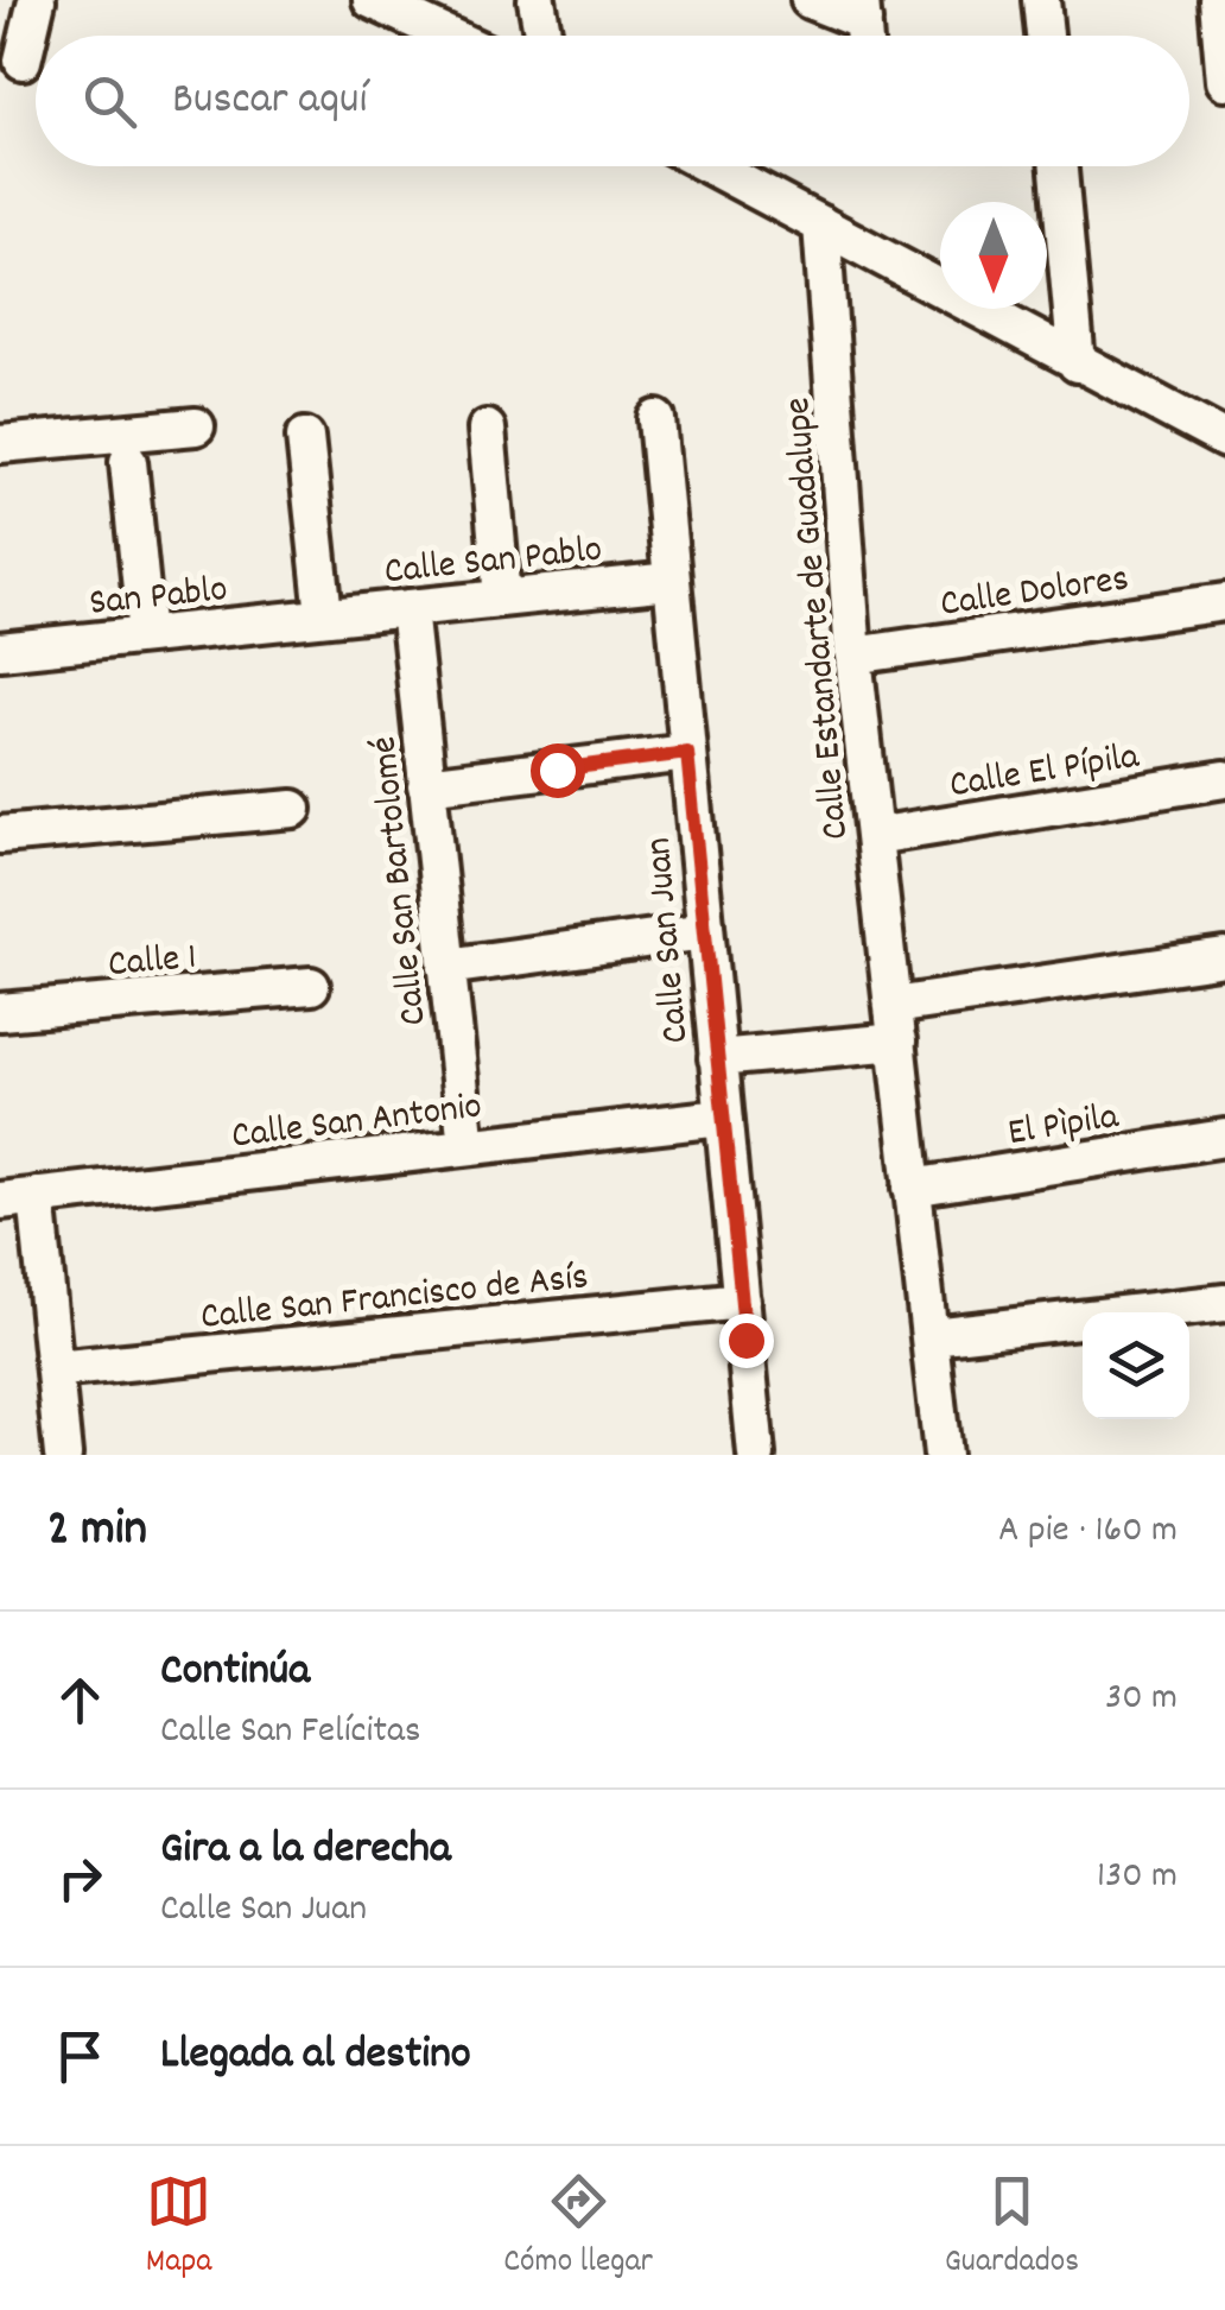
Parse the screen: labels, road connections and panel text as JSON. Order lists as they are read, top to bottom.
{
  "streets": {
    "street": [
      "Calle San Pablo",
      "Calle Dolores",
      "San Pablo",
      "Calle Estandarte de Guadalupe",
      "Calle El Pípila",
      "Calle San Bartolomé",
      "Calle San Juan",
      "Calle 1",
      "Calle San Antonio",
      "El Pìpila",
      "Calle San Francisco de Asís"
    ]
  },
  "crossings": [
    ["Calle San Pablo", "San Pablo"],
    ["Calle San Pablo", "Calle San Bartolomé"],
    ["Calle San Pablo", "Calle San Juan"],
    ["Calle Dolores", "Calle Estandarte de Guadalupe"],
    ["Calle Estandarte de Guadalupe", "Calle El Pípila"],
    ["Calle Estandarte de Guadalupe", "El Pìpila"],
    ["Calle San Bartolomé", "Calle San Antonio"],
    ["Calle San Juan", "Calle San Antonio"],
    ["Calle San Juan", "Calle San Francisco de Asís"]
  ],
  "north": "bottom",
  "page": {
    "search": "Buscar aquí",
    "heading": ["2 min", "A pie · 160 m"],
    "list": [
      ["Continúa", "Calle San Felícitas", "30 m"],
      ["Gira a la derecha", "Calle San Juan", "130 m"],
      "Llegada al destino"
    ],
    "nav": ["Mapa", "Cómo llegar", "Guardados"]
  }
}
